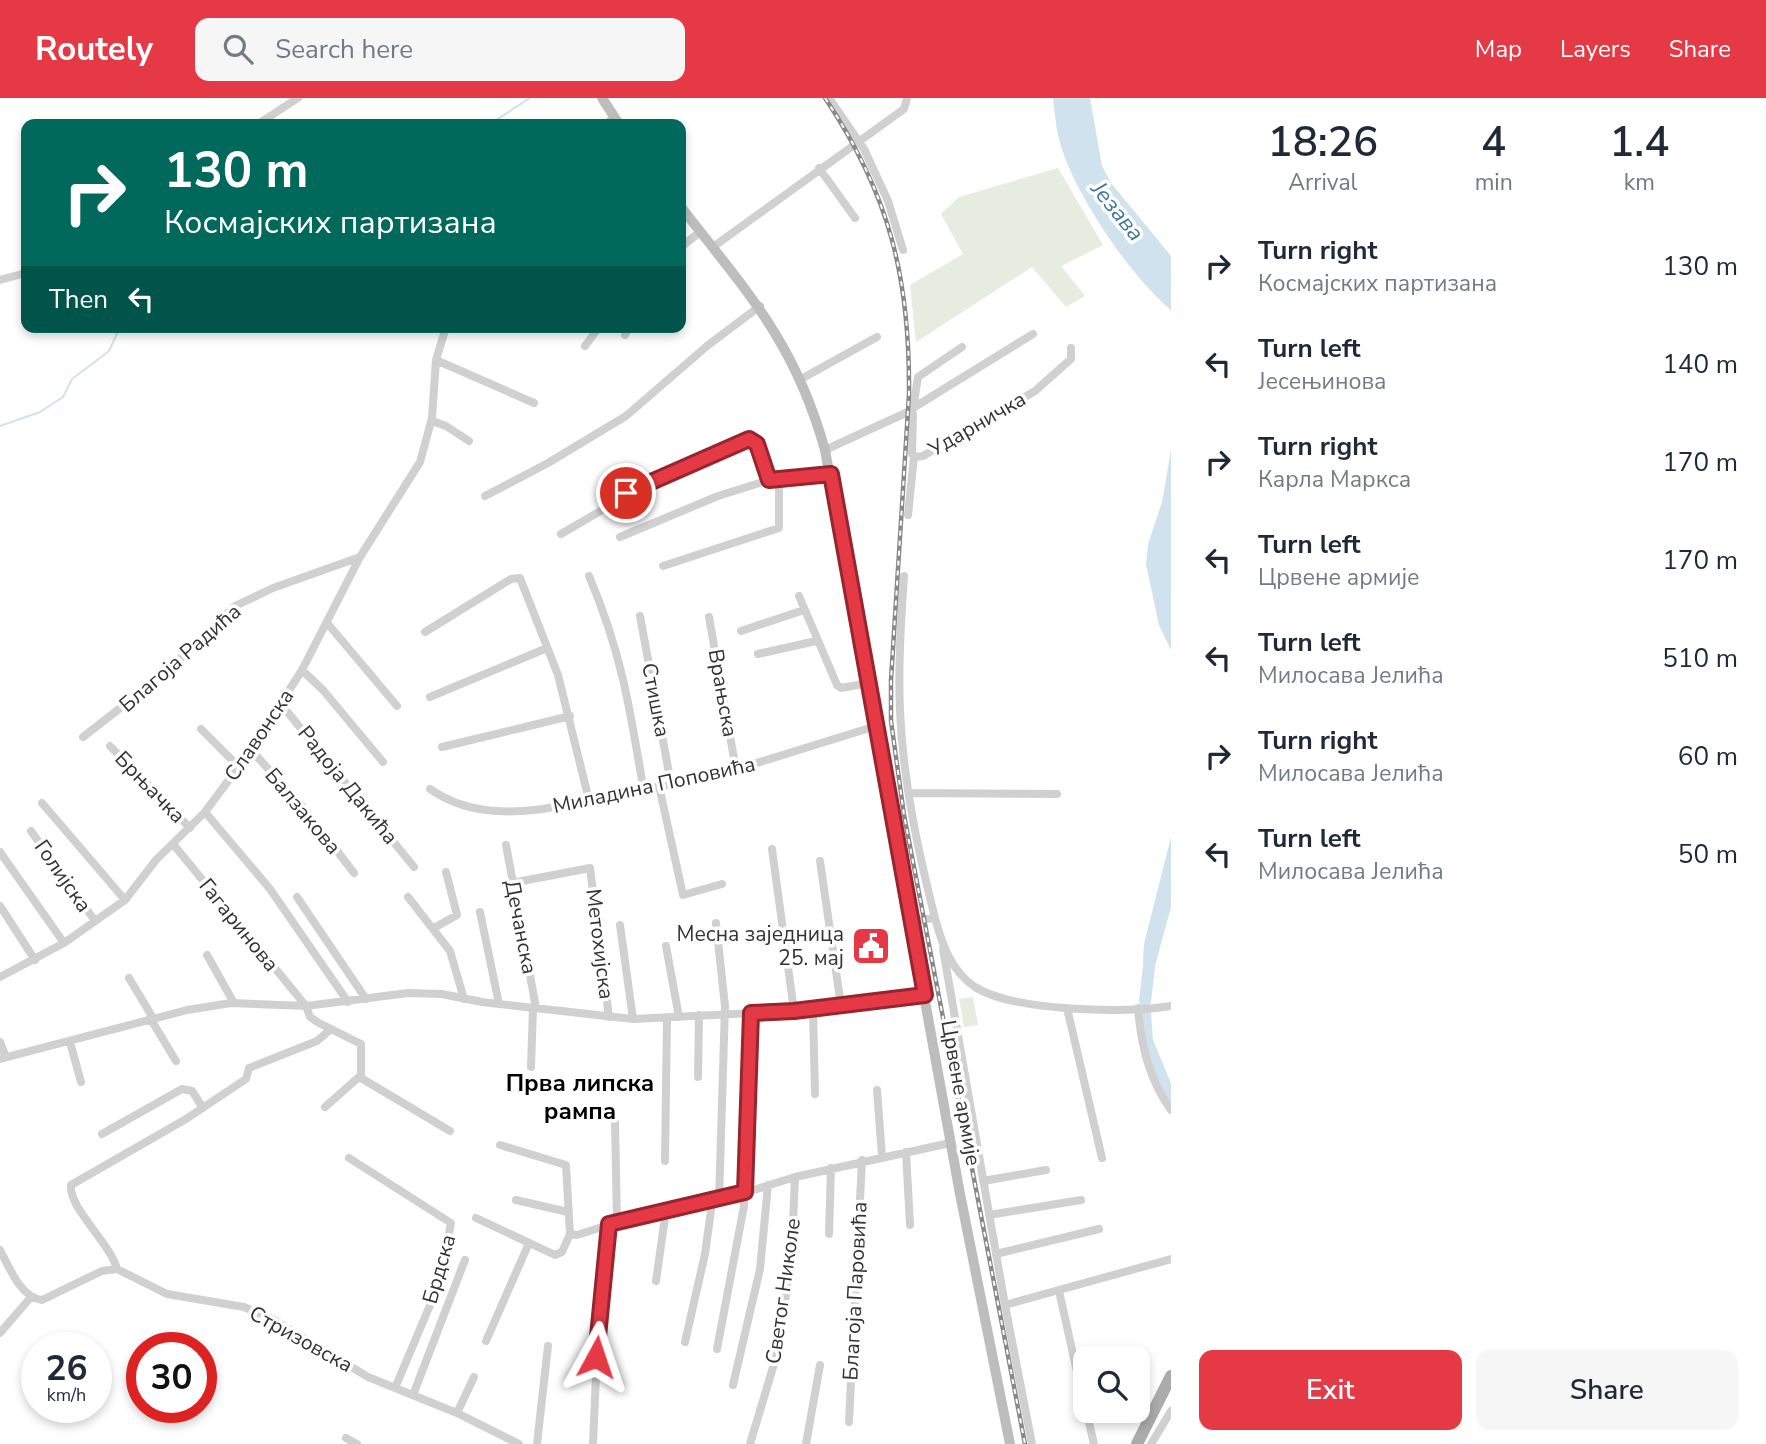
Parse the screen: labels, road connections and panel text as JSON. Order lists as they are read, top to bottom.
{
  "streets": {
    "main road": ["Црвене армије"],
    "street": [
      "Ударничка",
      "Благоја Радића",
      "Врањска",
      "Стишка",
      "Славонска",
      "Радоја Дакића",
      "Миладина Поповића",
      "Брњачка",
      "Балзакова",
      "Голијска",
      "Гагаринова",
      "Дечанска",
      "Метохијска",
      "Брдска",
      "Светог Николе",
      "Благоја Паровића",
      "Стризовска"
    ]
  },
  "crossings": [
    ["Ударничка", "Црвене армије"],
    ["Благоја Радића", "Славонска"],
    ["Врањска", "Миладина Поповића"],
    ["Стишка", "Миладина Поповића"],
    ["Славонска", "Радоја Дакића"],
    ["Славонска", "Брњачка"],
    ["Славонска", "Балзакова"],
    ["Славонска", "Голијска"],
    ["Славонска", "Гагаринова"],
    ["Миладина Поповића", "Црвене армије"],
    ["Дечанска", "Метохијска"],
    ["Брдска", "Стризовска"]
  ],
  "districts": ["Прва липска рампа"],
  "water": ["Језава"],
  "places": {
    "public building": ["Месна заједница 25. мај"]
  },
  "page": {
    "header": "Routely",
    "search": "Search here",
    "nav": ["Map", "Layers", "Share"],
    "eta": [
      "18:26",
      "Arrival",
      "4",
      "min",
      "1.4",
      "km"
    ],
    "turn": ["130 m", "Космајских партизана"],
    "list": [
      {
        "name": "Turn right",
        "note": "Космајских партизана",
        "value": "130 m"
      },
      {
        "name": "Turn left",
        "note": "Јесењинова",
        "value": "140 m"
      },
      {
        "name": "Turn right",
        "note": "Карла Маркса",
        "value": "170 m"
      },
      {
        "name": "Turn left",
        "note": "Црвене армије",
        "value": "170 m"
      },
      {
        "name": "Turn left",
        "note": "Милосава Јелића",
        "value": "510 m"
      },
      {
        "name": "Turn right",
        "note": "Милосава Јелића",
        "value": "60 m"
      },
      {
        "name": "Turn left",
        "note": "Милосава Јелића",
        "value": "50 m"
      }
    ],
    "then": "Then",
    "speed": "26 km/h",
    "limit": "30",
    "buttons": ["Exit", "Share"]
  }
}
